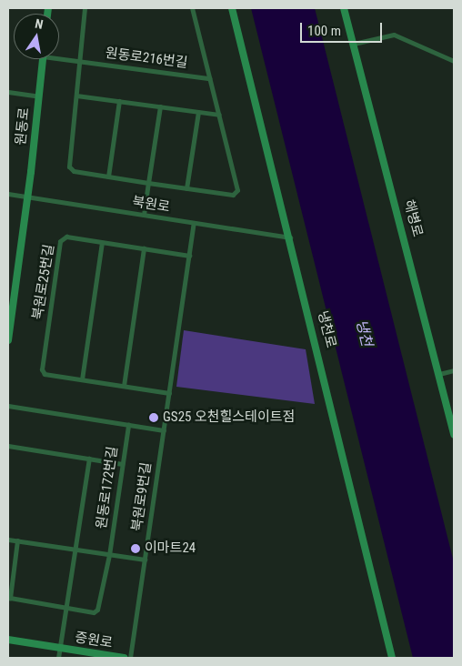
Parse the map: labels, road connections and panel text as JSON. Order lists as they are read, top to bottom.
{
  "streets": {
    "street": [
      "원동로216번길",
      "원동로",
      "북원로",
      "해병로",
      "북원로25번길",
      "냉천로",
      "원동로172번길",
      "북원로9번길",
      "중원로"
    ]
  },
  "crossings": [
    ["원동로", "북원로"],
    ["북원로", "냉천로"],
    ["북원로", "북원로9번길"],
    ["북원로25번길", "북원로9번길"]
  ],
  "water": ["냉천"],
  "places": ["GS25 오천힐스테이트점", "이마트24"],
  "scale_bar": "100 m",
  "north": "top"
}
